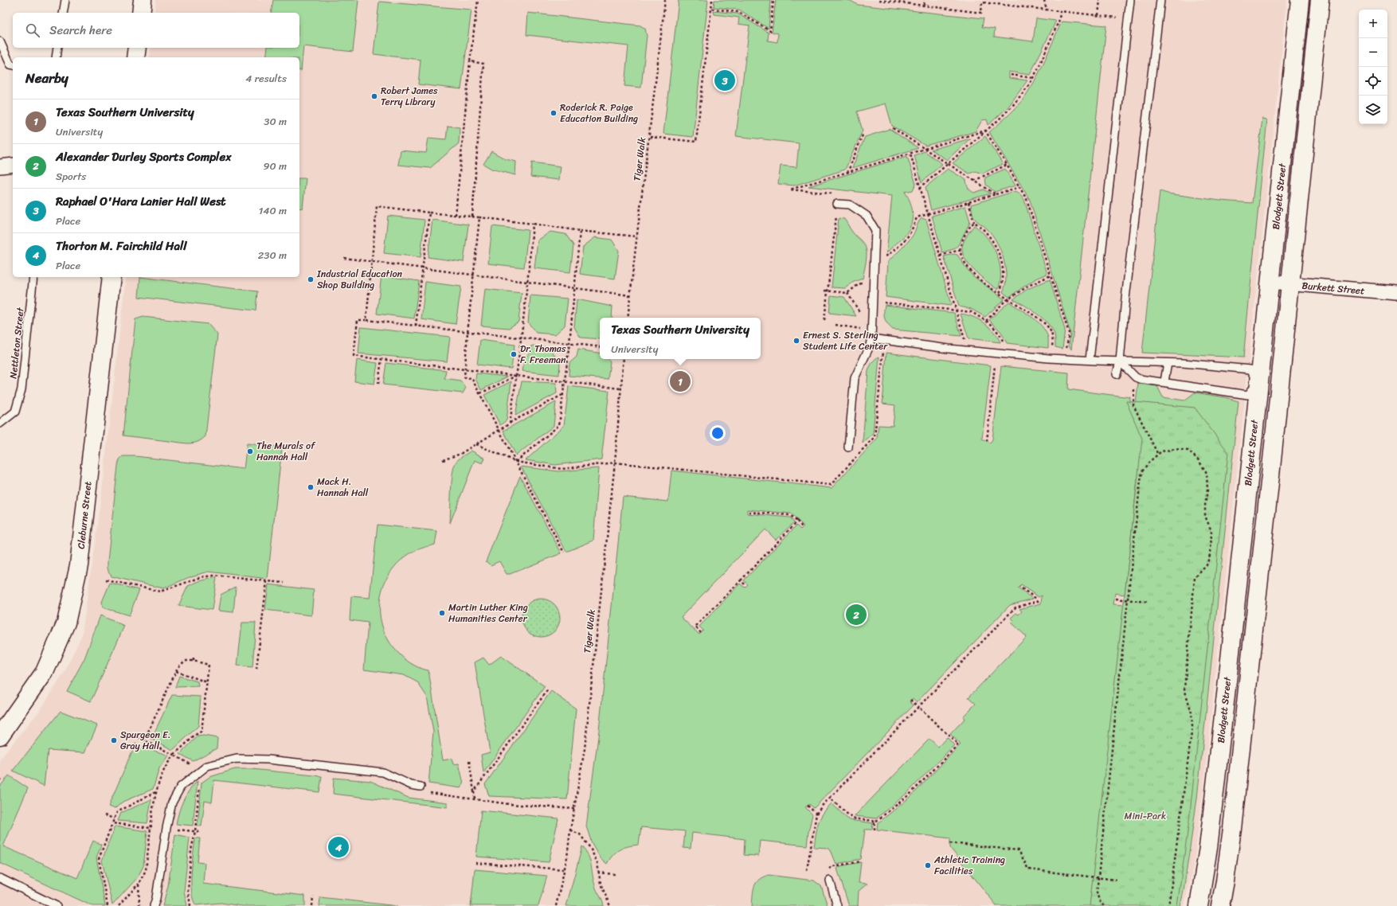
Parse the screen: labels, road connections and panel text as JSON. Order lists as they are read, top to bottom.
{
  "streets": {
    "main road": ["Blodgett Street", "Cleburne Street"],
    "street": ["Burkett Street"],
    "lane": ["Nettleton Street"],
    "path": ["Tiger Walk"]
  },
  "crossings": [
    ["Blodgett Street", "Burkett Street"]
  ],
  "parks": ["Mini-Park"],
  "places": [
    "Robert James Terry Library",
    "Roderick R. Paige Education Building",
    "Industrial Education Shop Building",
    "Ernest S. Sterling Student Life Center",
    "Dr. Thomas F. Freeman",
    "The Murals of Hannah Hall",
    "Mack H. Hannah Hall",
    "Martin Luther King Humanities Center",
    "Spurgeon E. Gray Hall",
    "Athletic Training Facilities"
  ],
  "page": {
    "map_buttons": ["+", "−"],
    "search": "Search here",
    "heading": ["Nearby", "4 results"],
    "pins": [
      "3",
      "1",
      "2",
      "4"
    ],
    "list": [
      {
        "mark": "1",
        "name": "Texas Southern University",
        "note": "University",
        "value": "30 m"
      },
      {
        "mark": "2",
        "name": "Alexander Durley Sports Complex",
        "note": "Sports",
        "value": "90 m"
      },
      {
        "mark": "3",
        "name": "Raphael O'Hara Lanier Hall West",
        "note": "Place",
        "value": "140 m"
      },
      {
        "mark": "4",
        "name": "Thorton M. Fairchild Hall",
        "note": "Place",
        "value": "230 m"
      }
    ],
    "popup": ["Texas Southern University", "University"]
  }
}
